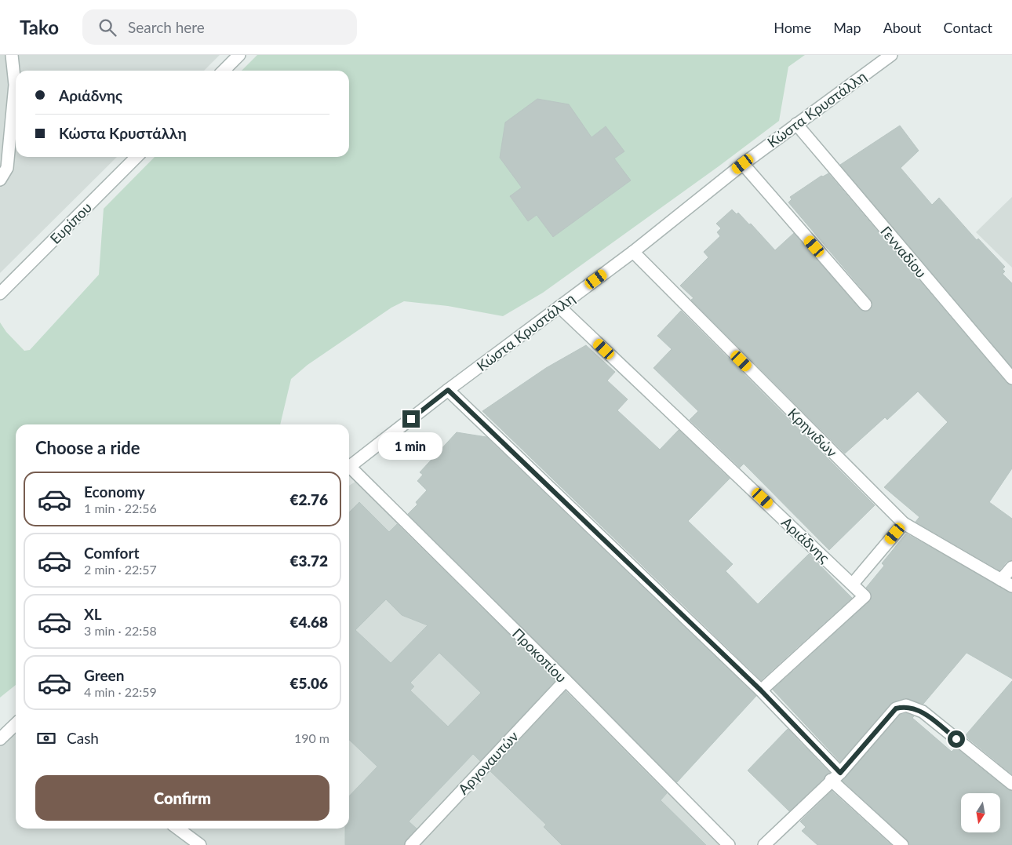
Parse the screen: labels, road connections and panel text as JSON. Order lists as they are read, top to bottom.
{
  "streets": {
    "street": [
      "Κώστα Κρυστάλλη",
      "Ευρίπου",
      "Γενναδίου",
      "Κρηνιδών",
      "Αριάδνης",
      "Προκοπίου",
      "Αργοναυτών"
    ]
  },
  "crossings": [
    ["Κώστα Κρυστάλλη", "Γενναδίου"],
    ["Κώστα Κρυστάλλη", "Κρηνιδών"],
    ["Κώστα Κρυστάλλη", "Αριάδνης"],
    ["Προκοπίου", "Αργοναυτών"]
  ],
  "north": "bottom",
  "page": {
    "header": "Tako",
    "search": "Search here",
    "nav": [
      "Home",
      "Map",
      "About",
      "Contact"
    ],
    "banner": ["Αριάδνης", "Κώστα Κρυστάλλη"],
    "heading": "Choose a ride",
    "bubble": "1 min",
    "list": [
      {
        "name": "Economy",
        "note": "1 min · 22:56",
        "value": "€2.76"
      },
      {
        "name": "Comfort",
        "note": "2 min · 22:57",
        "value": "€3.72"
      },
      {
        "name": "XL",
        "note": "3 min · 22:58",
        "value": "€4.68"
      },
      {
        "name": "Green",
        "note": "4 min · 22:59",
        "value": "€5.06"
      }
    ],
    "pay": ["Cash", "190 m"],
    "buttons": "Confirm"
  }
}
